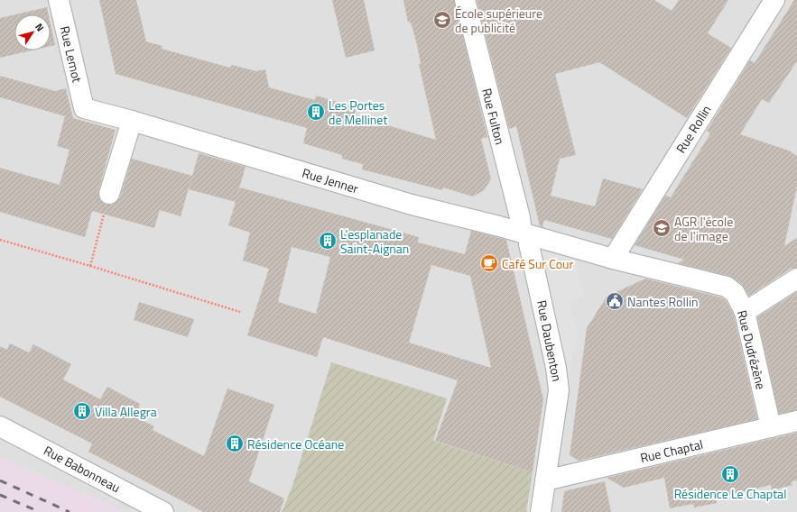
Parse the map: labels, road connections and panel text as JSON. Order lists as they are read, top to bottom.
{
  "streets": {
    "street": [
      "Rue Lemot",
      "Rue Fulton",
      "Rue Rollin",
      "Rue Jenner",
      "Rue Daubenton",
      "Rue Dudrézène",
      "Rue Chaptal",
      "Rue Babonneau"
    ]
  },
  "crossings": [
    ["Rue Lemot", "Rue Jenner"],
    ["Rue Fulton", "Rue Jenner"],
    ["Rue Fulton", "Rue Daubenton"],
    ["Rue Rollin", "Rue Jenner"],
    ["Rue Rollin", "Rue Dudrézène"],
    ["Rue Jenner", "Rue Daubenton"],
    ["Rue Jenner", "Rue Dudrézène"],
    ["Rue Daubenton", "Rue Chaptal"],
    ["Rue Dudrézène", "Rue Chaptal"]
  ],
  "places": {
    "school or university": ["École supérieure de publicité", "AGR l'école de l'image"],
    "building": [
      "Les Portes de Mellinet",
      "L'esplanade Saint-Aignan",
      "Villa Allegra",
      "Résidence Océane",
      "Résidence Le Chaptal"
    ],
    "cafe": ["Café Sur Cour"],
    "public building": ["Nantes Rollin"]
  },
  "north": "top right"
}
